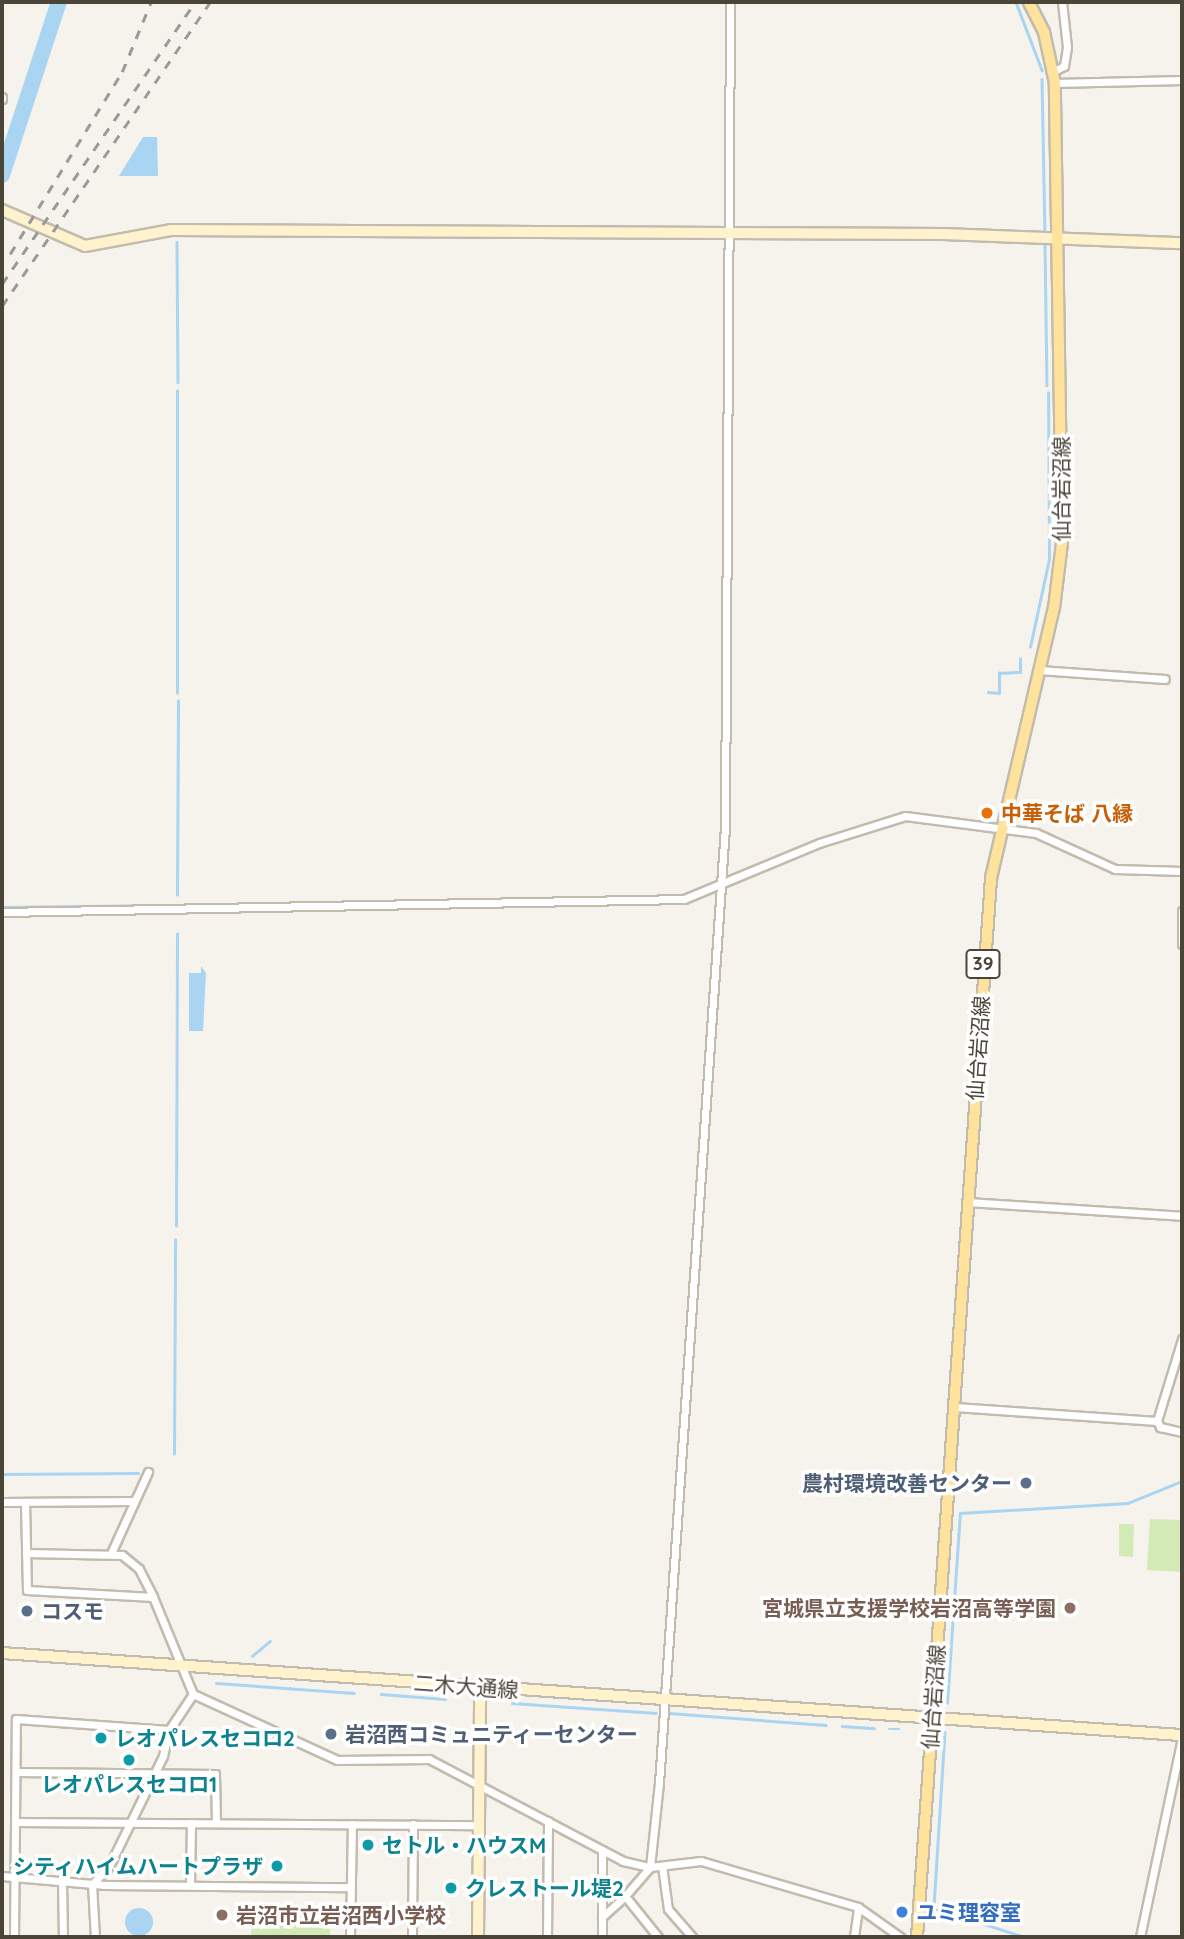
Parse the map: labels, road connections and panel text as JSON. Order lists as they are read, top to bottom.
{
  "streets": {
    "main road": ["仙台岩沼線", "39"],
    "street": ["二木大通線"]
  },
  "crossings": [
    ["仙台岩沼線", "二木大通線"]
  ],
  "places": [
    "中華そば 八縁",
    "農村環境改善センター",
    "宮城県立支援学校岩沼高等学園",
    "コスモ",
    "岩沼西コミュニティーセンター",
    "レオパレスセコロ2",
    "レオパレスセコロ1",
    "セトル・ハウスM",
    "シティハイムハートプラザ",
    "クレストール堤2",
    "ユミ理容室",
    "岩沼市立岩沼西小学校"
  ]
}
